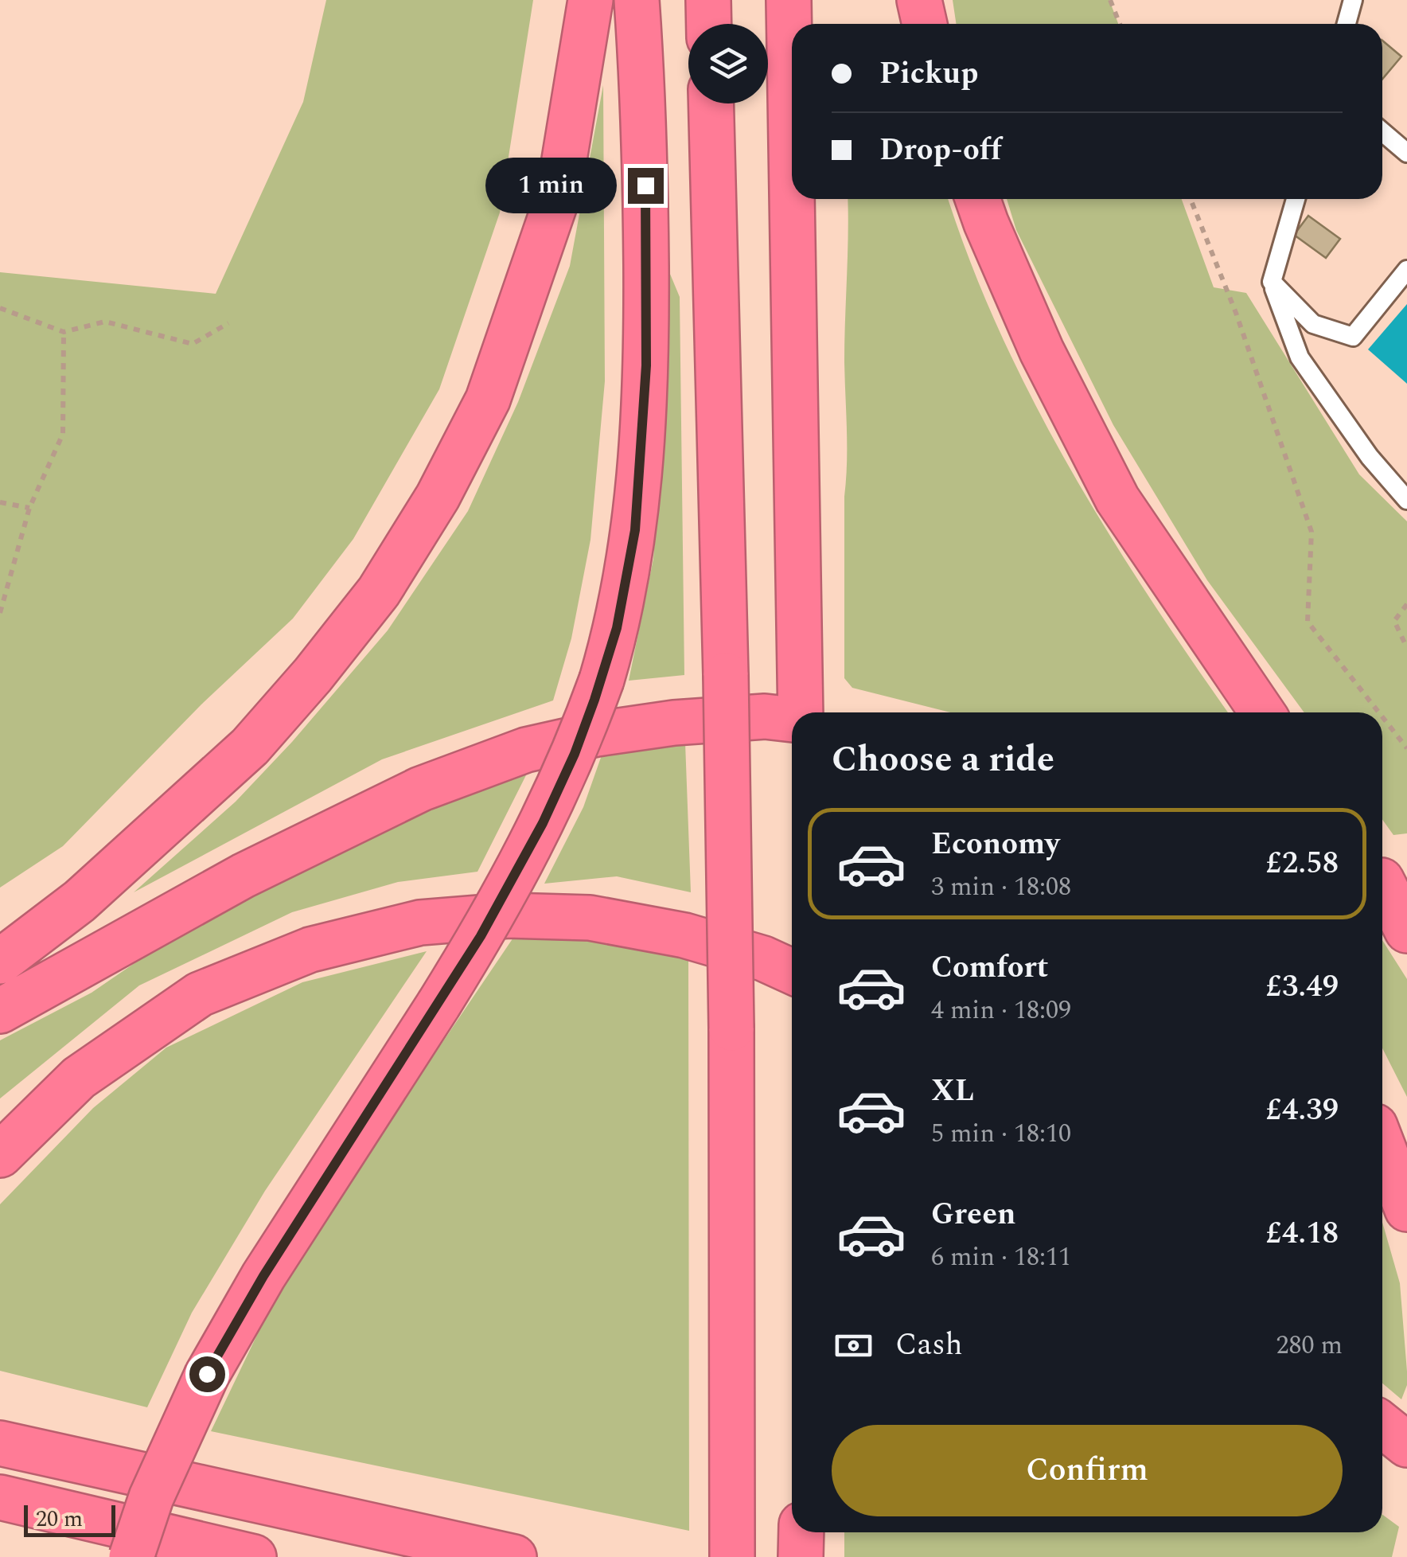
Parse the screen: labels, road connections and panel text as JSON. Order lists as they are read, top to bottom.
{
  "scale_bar": "20 m",
  "page": {
    "banner": ["Pickup", "Drop-off"],
    "bubble": "1 min",
    "heading": "Choose a ride",
    "list": [
      {
        "name": "Economy",
        "note": "3 min · 18:08",
        "value": "£2.58"
      },
      {
        "name": "Comfort",
        "note": "4 min · 18:09",
        "value": "£3.49"
      },
      {
        "name": "XL",
        "note": "5 min · 18:10",
        "value": "£4.39"
      },
      {
        "name": "Green",
        "note": "6 min · 18:11",
        "value": "£4.18"
      }
    ],
    "pay": ["Cash", "280 m"],
    "buttons": "Confirm",
    "scale": "20 m"
  }
}
